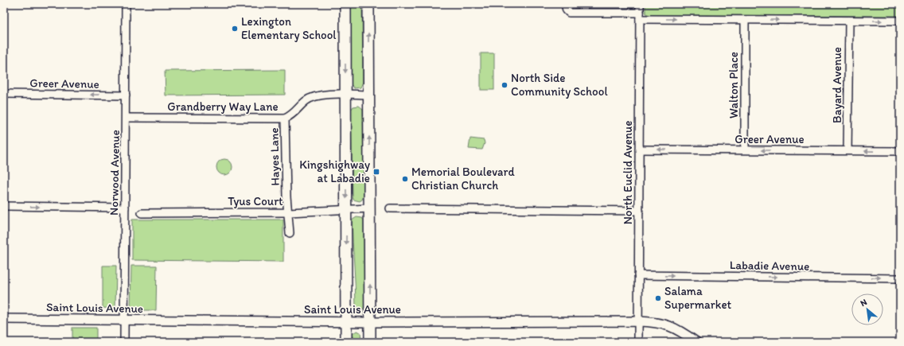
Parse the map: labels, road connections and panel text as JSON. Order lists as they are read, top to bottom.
{
  "streets": {
    "street": [
      "Greer Avenue",
      "Walton Place",
      "Bayard Avenue",
      "Grandberry Way Lane",
      "Hayes Lane",
      "Norwood Avenue",
      "North Euclid Avenue",
      "Tyus Court",
      "Labadie Avenue",
      "Saint Louis Avenue"
    ]
  },
  "crossings": [
    ["Greer Avenue", "Walton Place"],
    ["Greer Avenue", "Bayard Avenue"],
    ["Greer Avenue", "Norwood Avenue"],
    ["Greer Avenue", "North Euclid Avenue"],
    ["Grandberry Way Lane", "Hayes Lane"],
    ["Grandberry Way Lane", "Norwood Avenue"],
    ["Hayes Lane", "Tyus Court"],
    ["Norwood Avenue", "Saint Louis Avenue"],
    ["North Euclid Avenue", "Labadie Avenue"],
    ["North Euclid Avenue", "Saint Louis Avenue"]
  ],
  "one_way": ["Greer Avenue", "Labadie Avenue"],
  "places": {
    "other": [
      "Lexington Elementary School",
      "North Side Community School",
      "Memorial Boulevard Christian Church",
      "Salama Supermarket"
    ],
    "transit": ["Kingshighway at Labadie"]
  },
  "north": "top left"
}
